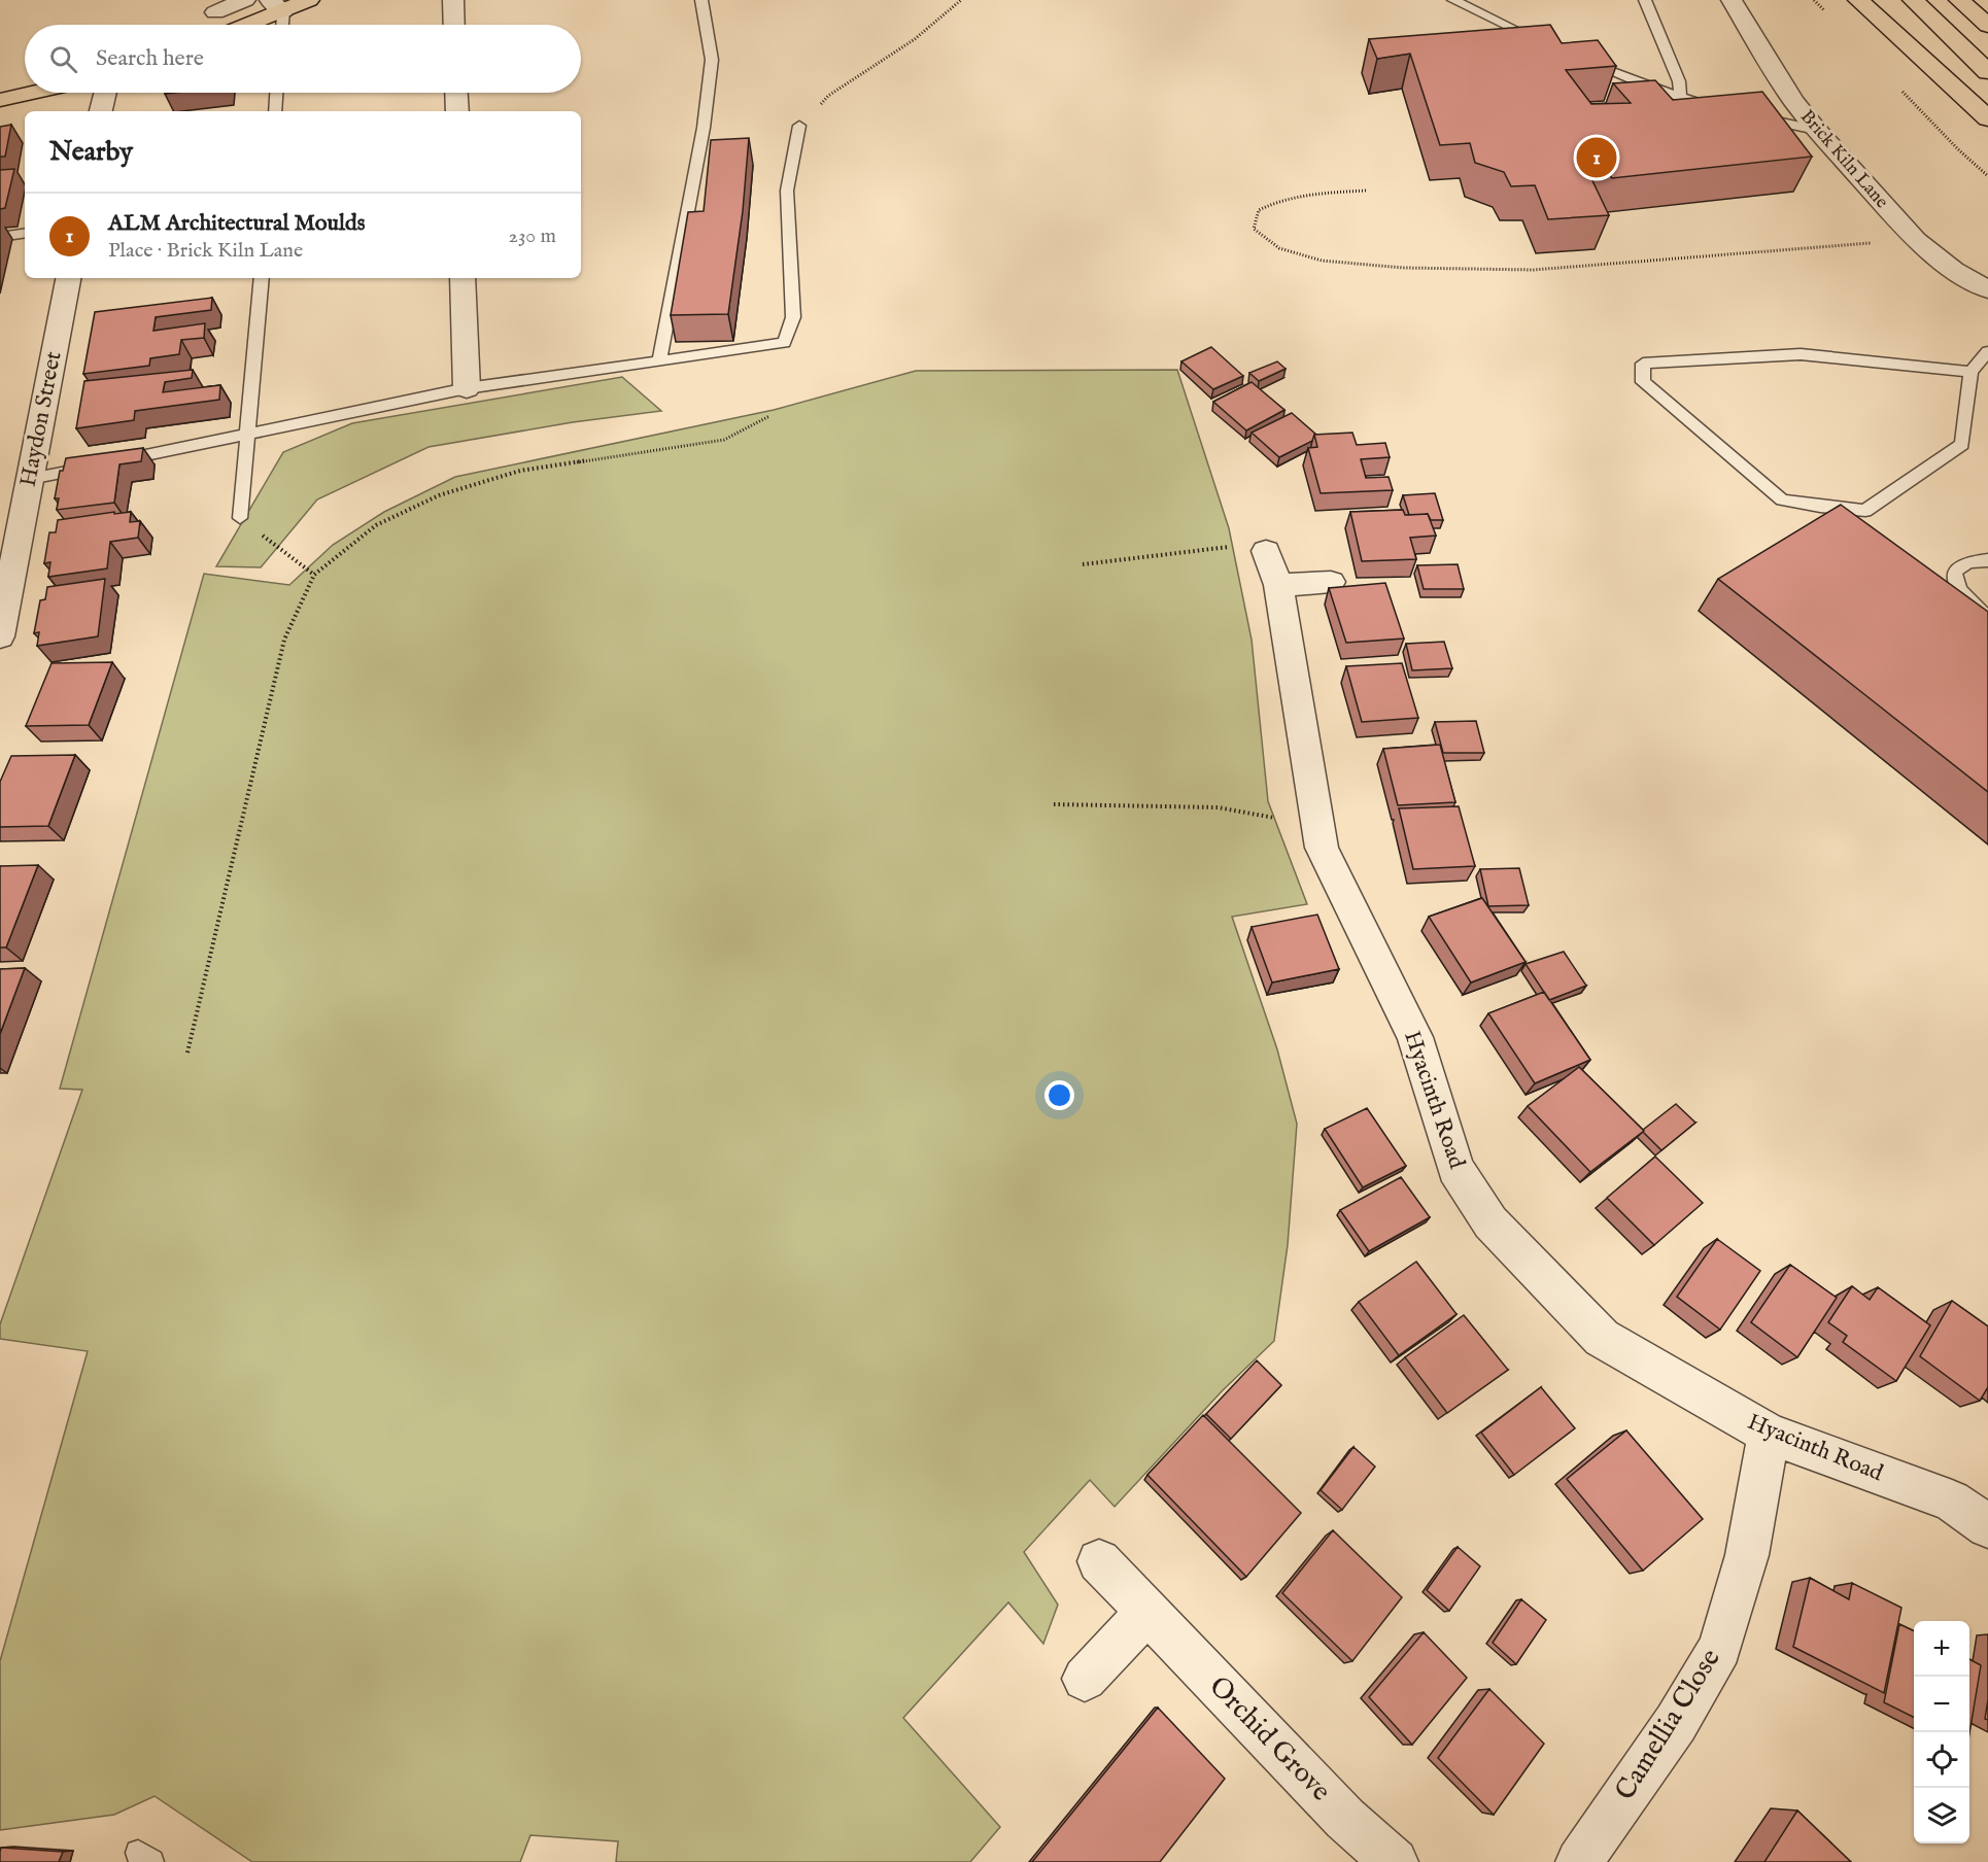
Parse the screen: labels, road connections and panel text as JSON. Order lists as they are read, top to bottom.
{
  "streets": {
    "street": [
      "Brick Kiln Lane",
      "Haydon Street",
      "Hyacinth Road",
      "Camellia Close",
      "Orchid Grove"
    ]
  },
  "crossings": [
    ["Hyacinth Road", "Camellia Close"]
  ],
  "page": {
    "search": "Search here",
    "heading": "Nearby",
    "pins": "1",
    "list": [
      {
        "mark": "1",
        "name": "ALM Architectural Moulds",
        "note": "Place · Brick Kiln Lane",
        "value": "230 m"
      }
    ],
    "map_buttons": ["+", "−"]
  }
}
